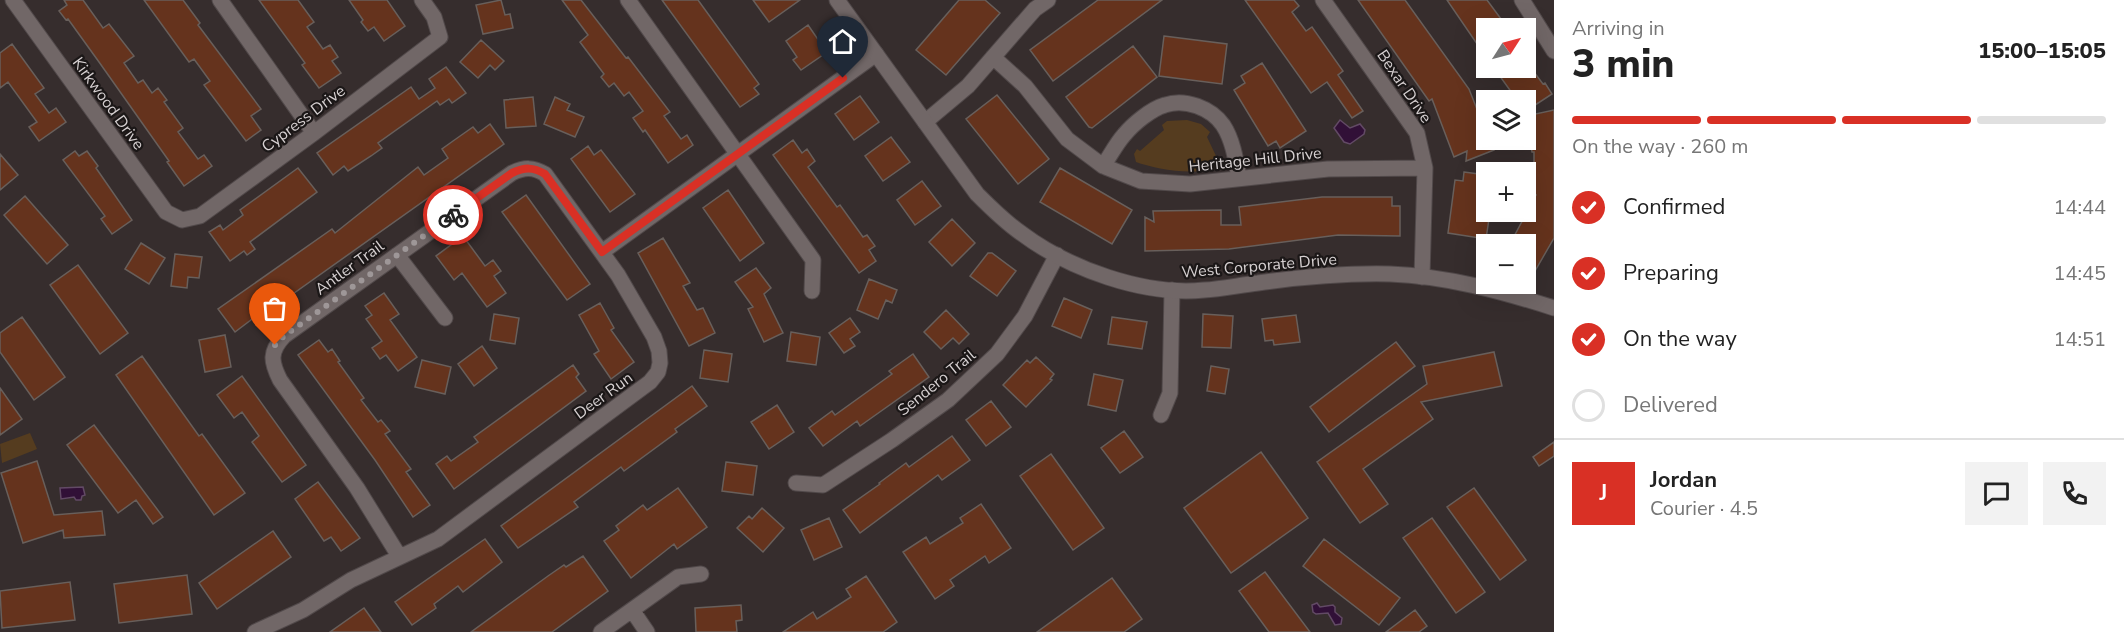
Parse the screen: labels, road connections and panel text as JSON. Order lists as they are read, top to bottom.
{
  "streets": {
    "street": [
      "Bexar Drive",
      "Kirkwood Drive",
      "Cypress Drive",
      "Heritage Hill Drive",
      "West Corporate Drive",
      "Antler Trail",
      "Sendero Trail",
      "Deer Run"
    ]
  },
  "crossings": [
    ["Bexar Drive", "Heritage Hill Drive"],
    ["Bexar Drive", "West Corporate Drive"],
    ["Kirkwood Drive", "Cypress Drive"],
    ["West Corporate Drive", "Sendero Trail"],
    ["Antler Trail", "Deer Run"]
  ],
  "north": "top right",
  "page": {
    "heading": ["3 min", "Arriving in", "15:00–15:05"],
    "panel": ["Jordan", "Courier · 4.5"],
    "map_buttons": ["+", "−"],
    "bar": "On the way · 260 m",
    "list": [
      ["Confirmed", "14:44"],
      ["Preparing", "14:45"],
      ["On the way", "14:51"],
      "Delivered"
    ],
    "round": "J"
  }
}
